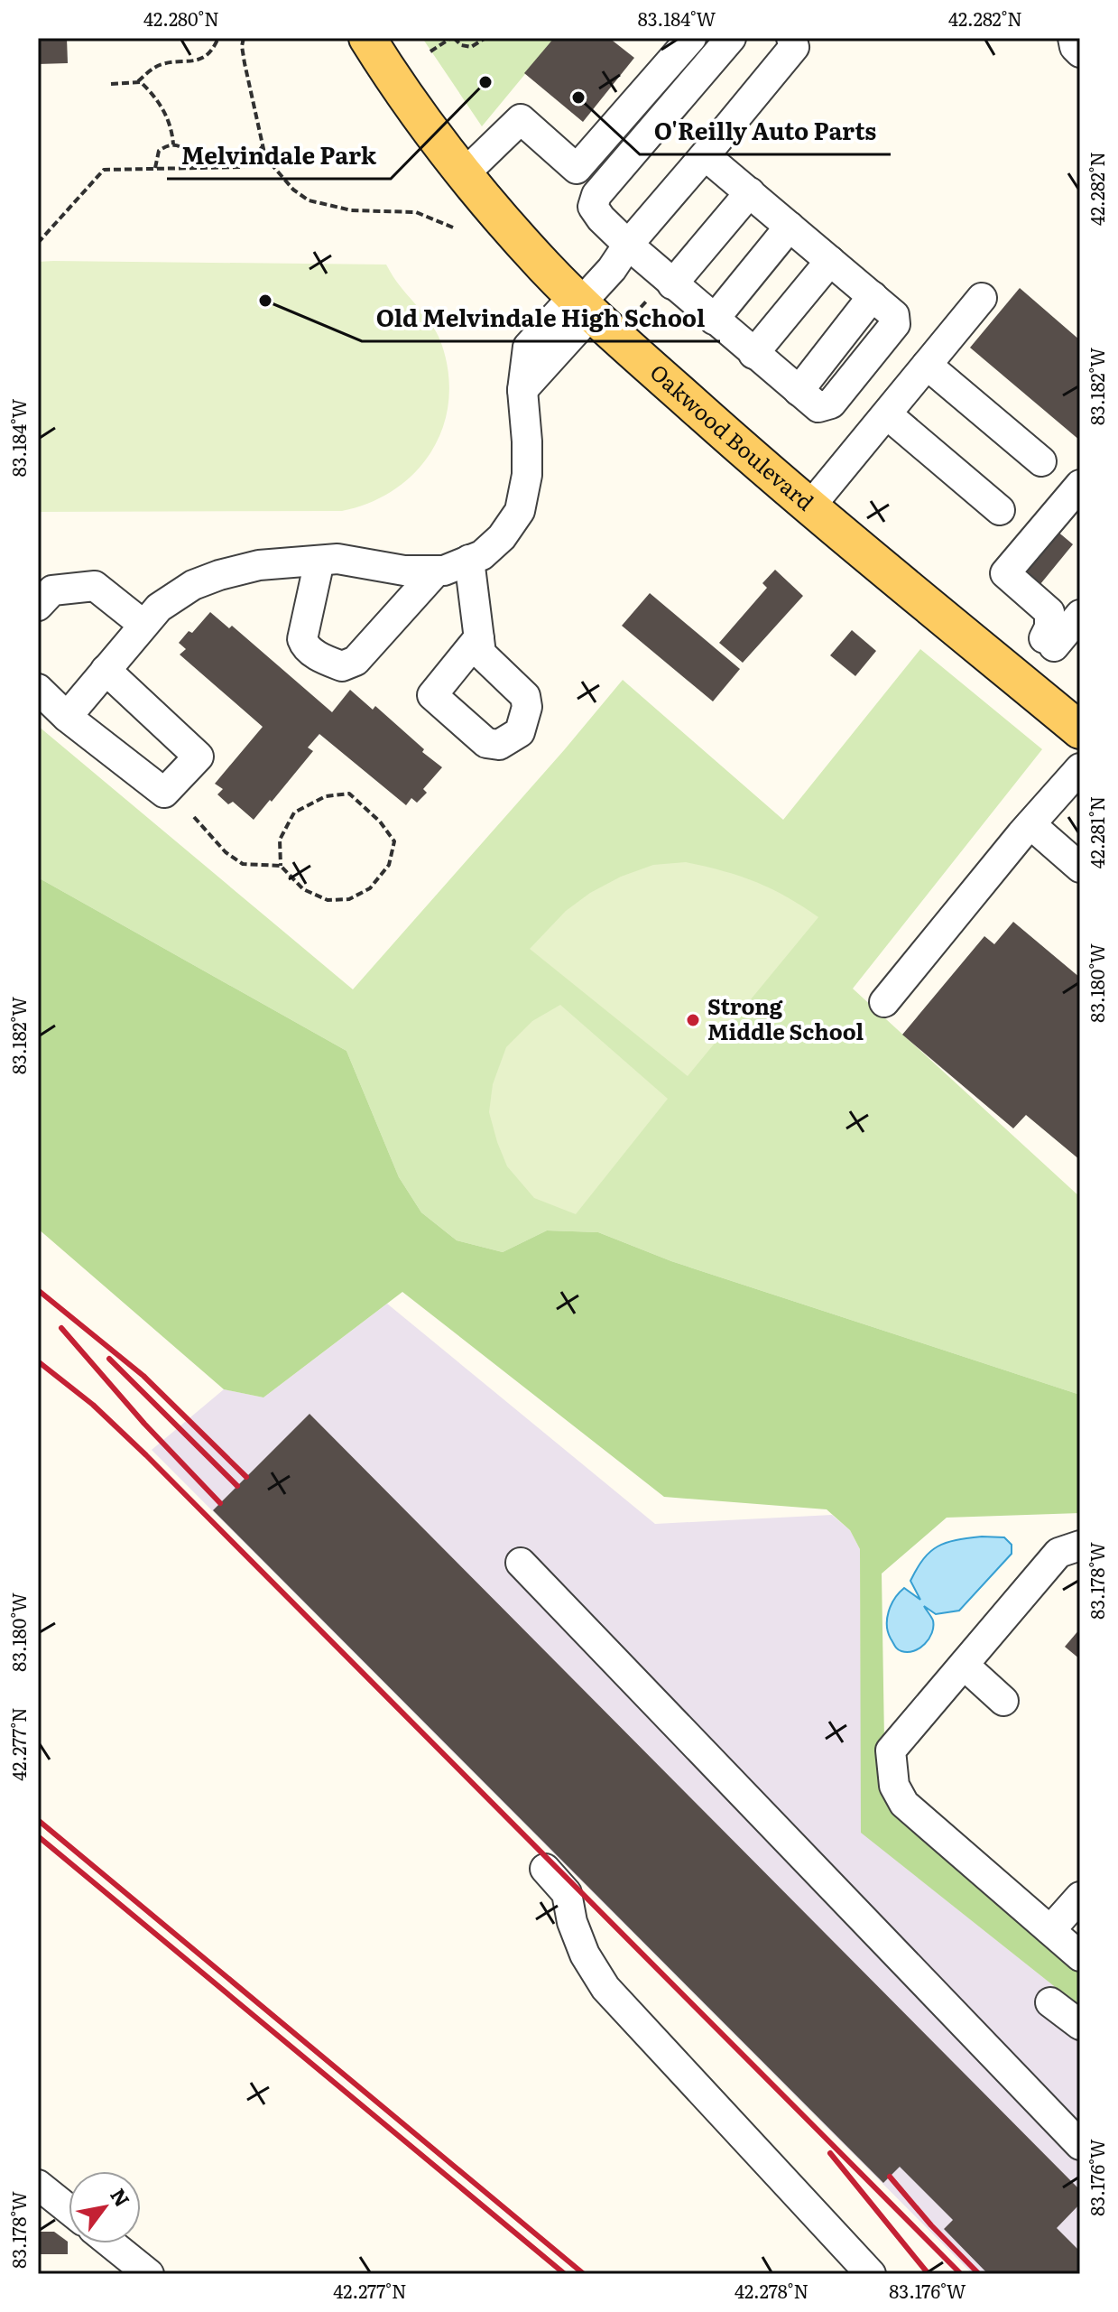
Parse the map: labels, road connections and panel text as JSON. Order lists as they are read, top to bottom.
{
  "streets": {
    "main road": ["Oakwood Boulevard"]
  },
  "places": [
    "Melvindale Park",
    "O'Reilly Auto Parts",
    "Old Melvindale High School",
    "Strong Middle School"
  ],
  "north": "top right",
  "coordinates": [
    "42.280°N",
    "83.184°W",
    "42.282°N",
    "83.182°W",
    "42.281°N",
    "83.180°W",
    "83.178°W",
    "42.277°N",
    "83.176°W",
    "42.278°N"
  ]
}
